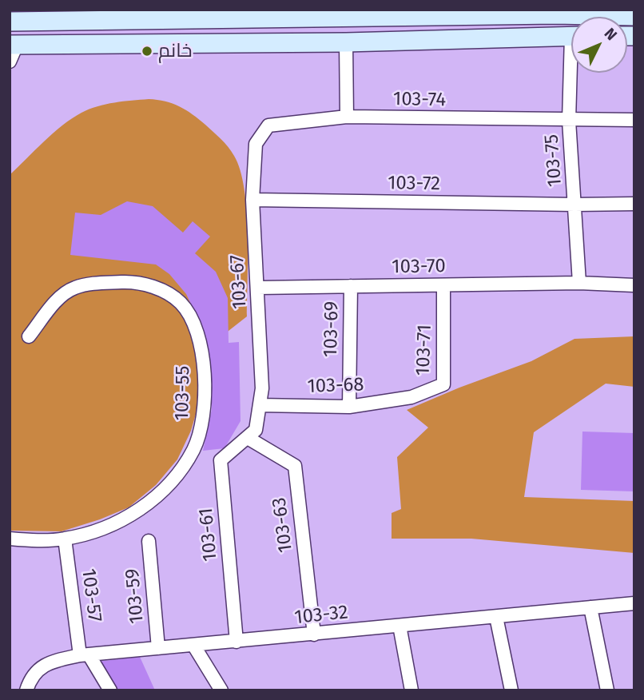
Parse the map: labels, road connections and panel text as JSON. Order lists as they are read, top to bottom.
{
  "streets": {
    "street": [
      "103-74",
      "103-75",
      "103-72",
      "103-70",
      "103-67",
      "103-69",
      "103-71",
      "103-68",
      "103-55",
      "103-63",
      "103-61",
      "103-57",
      "103-59",
      "103-32"
    ]
  },
  "crossings": [
    ["103-74", "103-75"],
    ["103-74", "103-67"],
    ["103-75", "103-72"],
    ["103-75", "103-70"],
    ["103-72", "103-67"],
    ["103-70", "103-67"],
    ["103-70", "103-69"],
    ["103-70", "103-71"],
    ["103-67", "103-68"],
    ["103-67", "103-63"],
    ["103-67", "103-61"],
    ["103-69", "103-68"],
    ["103-71", "103-68"],
    ["103-55", "103-57"],
    ["103-63", "103-61"],
    ["103-63", "103-32"],
    ["103-61", "103-32"],
    ["103-57", "103-32"],
    ["103-59", "103-32"]
  ],
  "places": ["خانم"],
  "north": "top right"
}
